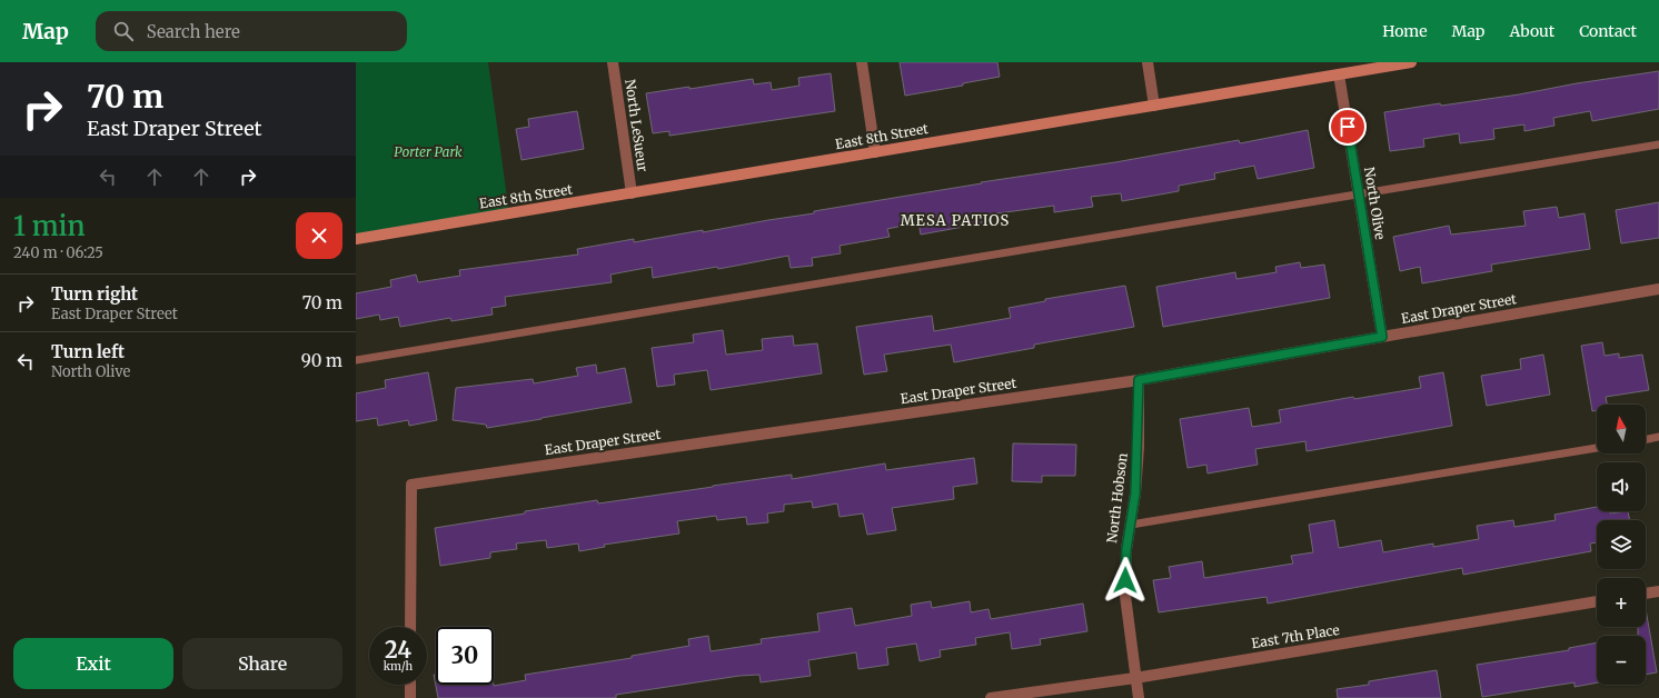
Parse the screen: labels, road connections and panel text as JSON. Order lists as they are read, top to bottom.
{
  "streets": {
    "street": [
      "North LeSueur",
      "East 8th Street",
      "North Olive",
      "East Draper Street",
      "North Hobson",
      "East 7th Place"
    ]
  },
  "crossings": [
    ["North LeSueur", "East 8th Street"],
    ["East 8th Street", "North Olive"],
    ["North Olive", "East Draper Street"],
    ["East Draper Street", "North Hobson"],
    ["North Hobson", "East 7th Place"]
  ],
  "districts": ["MESA PATIOS"],
  "parks": ["Porter Park"],
  "north": "top",
  "page": {
    "header": "Map",
    "search": "Search here",
    "nav": [
      "Home",
      "Map",
      "About",
      "Contact"
    ],
    "turn": ["70 m", "East Draper Street"],
    "heading": ["1 min", "240 m · 06:25"],
    "list": [
      {
        "name": "Turn right",
        "note": "East Draper Street",
        "value": "70 m"
      },
      {
        "name": "Turn left",
        "note": "North Olive",
        "value": "90 m"
      }
    ],
    "map_buttons": ["+", "−"],
    "speed": "24 km/h",
    "limit": "30",
    "buttons": ["Exit", "Share"]
  }
}
